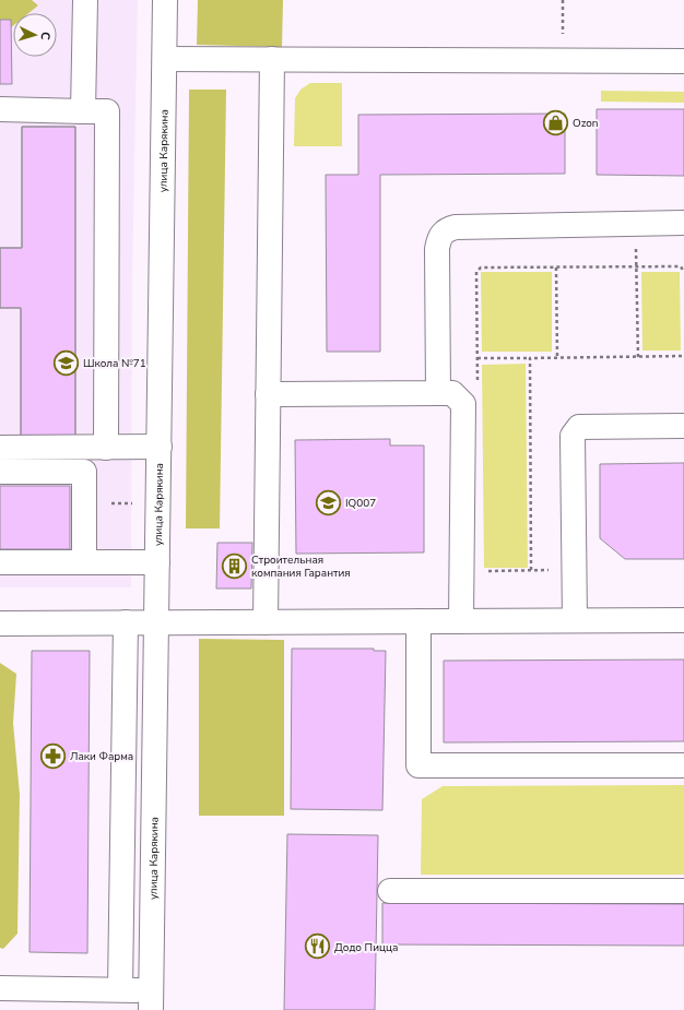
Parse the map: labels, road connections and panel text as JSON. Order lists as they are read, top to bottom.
{
  "streets": {
    "street": ["улица Карякина"]
  },
  "places": {
    "shop": ["Ozon"],
    "school or university": ["Школа №71", "IQ007"],
    "building": ["Строительная компания Гарантия"],
    "pharmacy": ["Лаки Фарма"],
    "restaurant": ["Додо Пицца"]
  },
  "north": "right"
}
